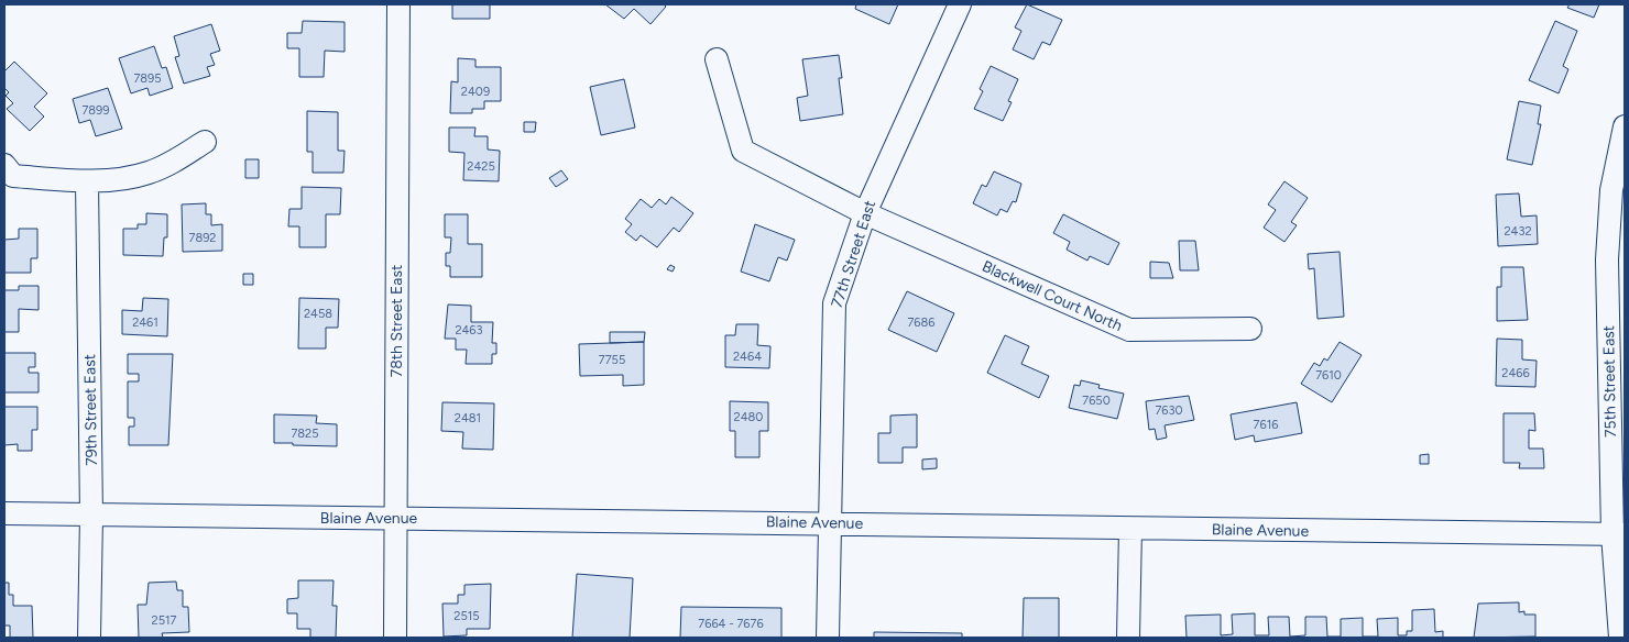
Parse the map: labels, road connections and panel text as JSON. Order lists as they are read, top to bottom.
{
  "streets": {
    "street": [
      "77th Street East",
      "Blackwell Court North",
      "78th Street East",
      "75th Street East",
      "79th Street East",
      "Blaine Avenue"
    ]
  },
  "crossings": [
    ["77th Street East", "Blackwell Court North"],
    ["77th Street East", "Blaine Avenue"],
    ["78th Street East", "Blaine Avenue"],
    ["75th Street East", "Blaine Avenue"],
    ["79th Street East", "Blaine Avenue"]
  ],
  "house_numbers": [
    "7895",
    "2409",
    "7899",
    "2425",
    "2432",
    "7892",
    "2458",
    "2461",
    "7686",
    "2463",
    "2464",
    "7755",
    "2466",
    "7610",
    "7650",
    "7630",
    "2480",
    "2481",
    "7616",
    "7825",
    "2515",
    "2517",
    "7664 - 7676"
  ]
}
